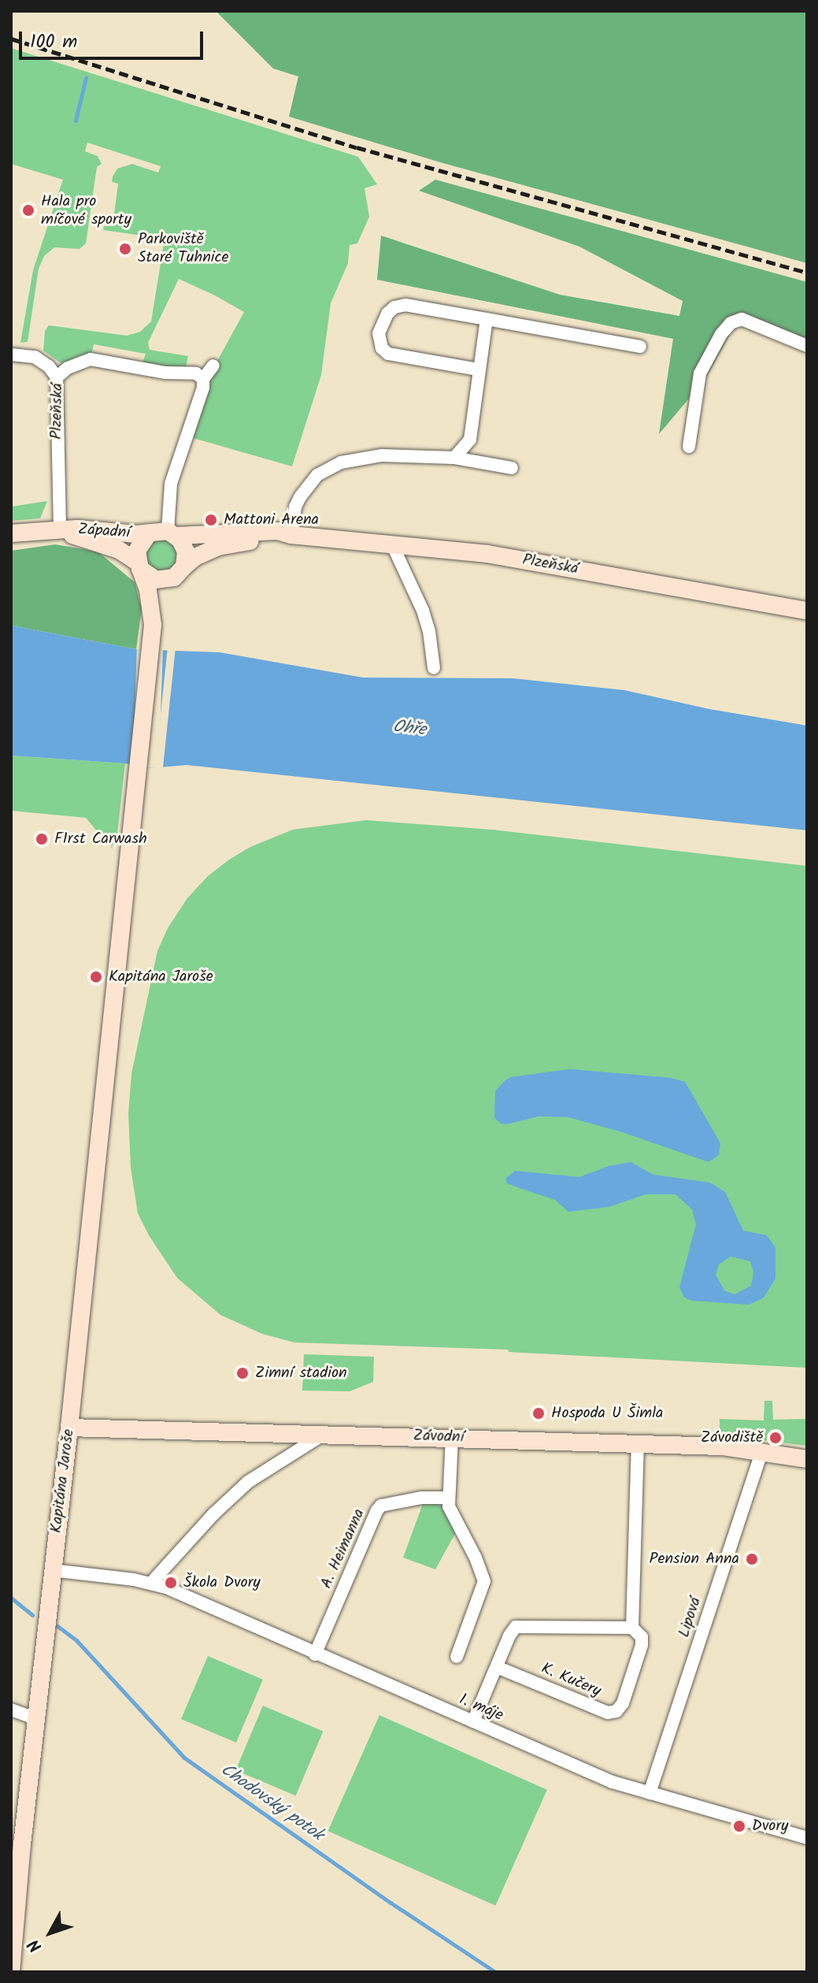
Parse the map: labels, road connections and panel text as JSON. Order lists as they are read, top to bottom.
{
  "streets": {
    "street": [
      "Plzeňská",
      "Západní",
      "Závodní",
      "Kapitána Jaroše",
      "A. Heimanna",
      "Lipová",
      "K. Kučery",
      "1. máje"
    ]
  },
  "crossings": [
    ["Plzeňská", "Západní"],
    ["Plzeňská", "Kapitána Jaroše"],
    ["Západní", "Kapitána Jaroše"],
    ["Závodní", "Kapitána Jaroše"],
    ["Závodní", "Lipová"],
    ["Závodní", "K. Kučery"],
    ["Kapitána Jaroše", "1. máje"],
    ["A. Heimanna", "1. máje"],
    ["Lipová", "1. máje"]
  ],
  "water": ["Ohře", "Chodovský potok"],
  "places": [
    "Hala pro míčové sporty",
    "Parkoviště Staré Tuhnice",
    "Mattoni Arena",
    "F1rst Carwash",
    "Kapitána Jaroše",
    "Zimní stadion",
    "Hospoda U Šimla",
    "Závodiště",
    "Pension Anna",
    "Škola Dvory",
    "Dvory"
  ],
  "scale_bar": "100 m",
  "north": "bottom left"
}
